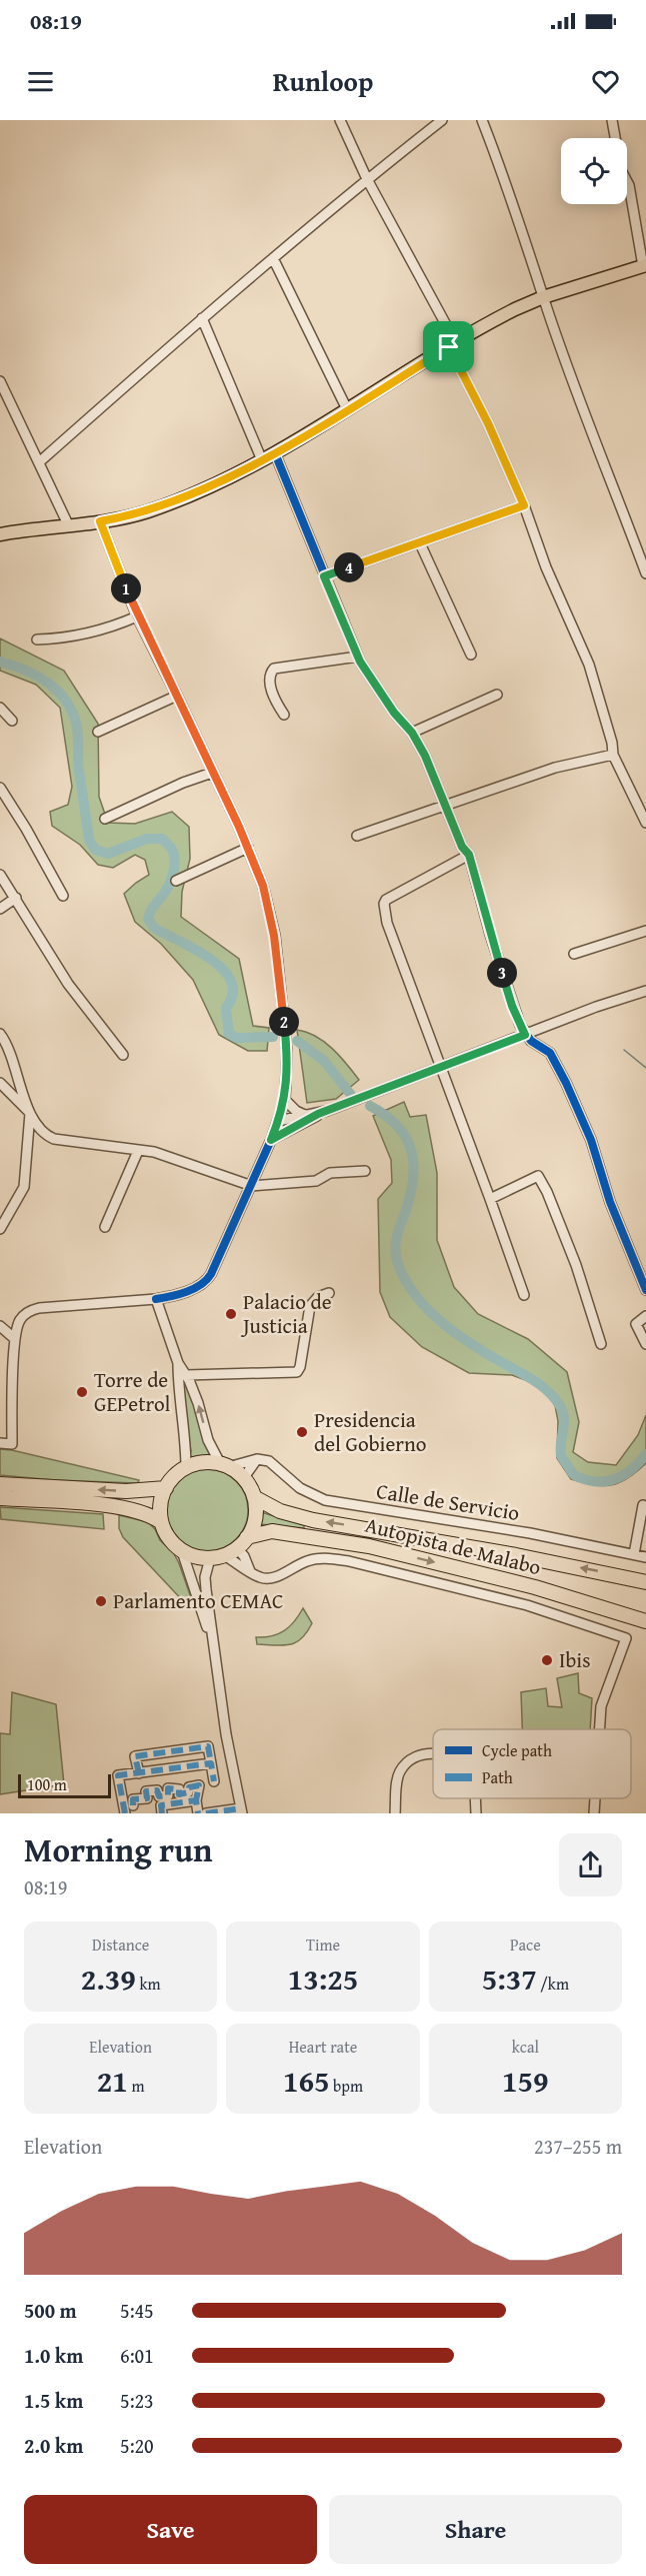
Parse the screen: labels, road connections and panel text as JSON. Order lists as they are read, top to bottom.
{
  "streets": {
    "highway": ["Autopista de Malabo"],
    "street": ["Calle de Servicio"]
  },
  "places": [
    "Palacio de Justicia",
    "Torre de GEPetrol",
    "Presidencia del Gobierno",
    "Parlamento CEMAC",
    "Ibis"
  ],
  "legend": ["Cycle path", "Path"],
  "scale_bar": "100 m",
  "page": {
    "status": "08:19",
    "header": "Runloop",
    "pins": [
      "4",
      "1",
      "3",
      "2"
    ],
    "scale": "100 m",
    "heading": ["Morning run", "08:19"],
    "stats": [
      ["Distance", "2.39 km"],
      ["Time", "13:25"],
      ["Pace", "5:37 /km"],
      ["Elevation", "21 m"],
      ["Heart rate", "165 bpm"],
      ["kcal", "159"]
    ],
    "chart": ["Elevation", "237–255 m"],
    "list": [
      {
        "name": "500 m",
        "note": "5:45"
      },
      {
        "name": "1.0 km",
        "note": "6:01"
      },
      {
        "name": "1.5 km",
        "note": "5:23"
      },
      {
        "name": "2.0 km",
        "note": "5:20"
      }
    ],
    "buttons": ["Save", "Share"]
  }
}
